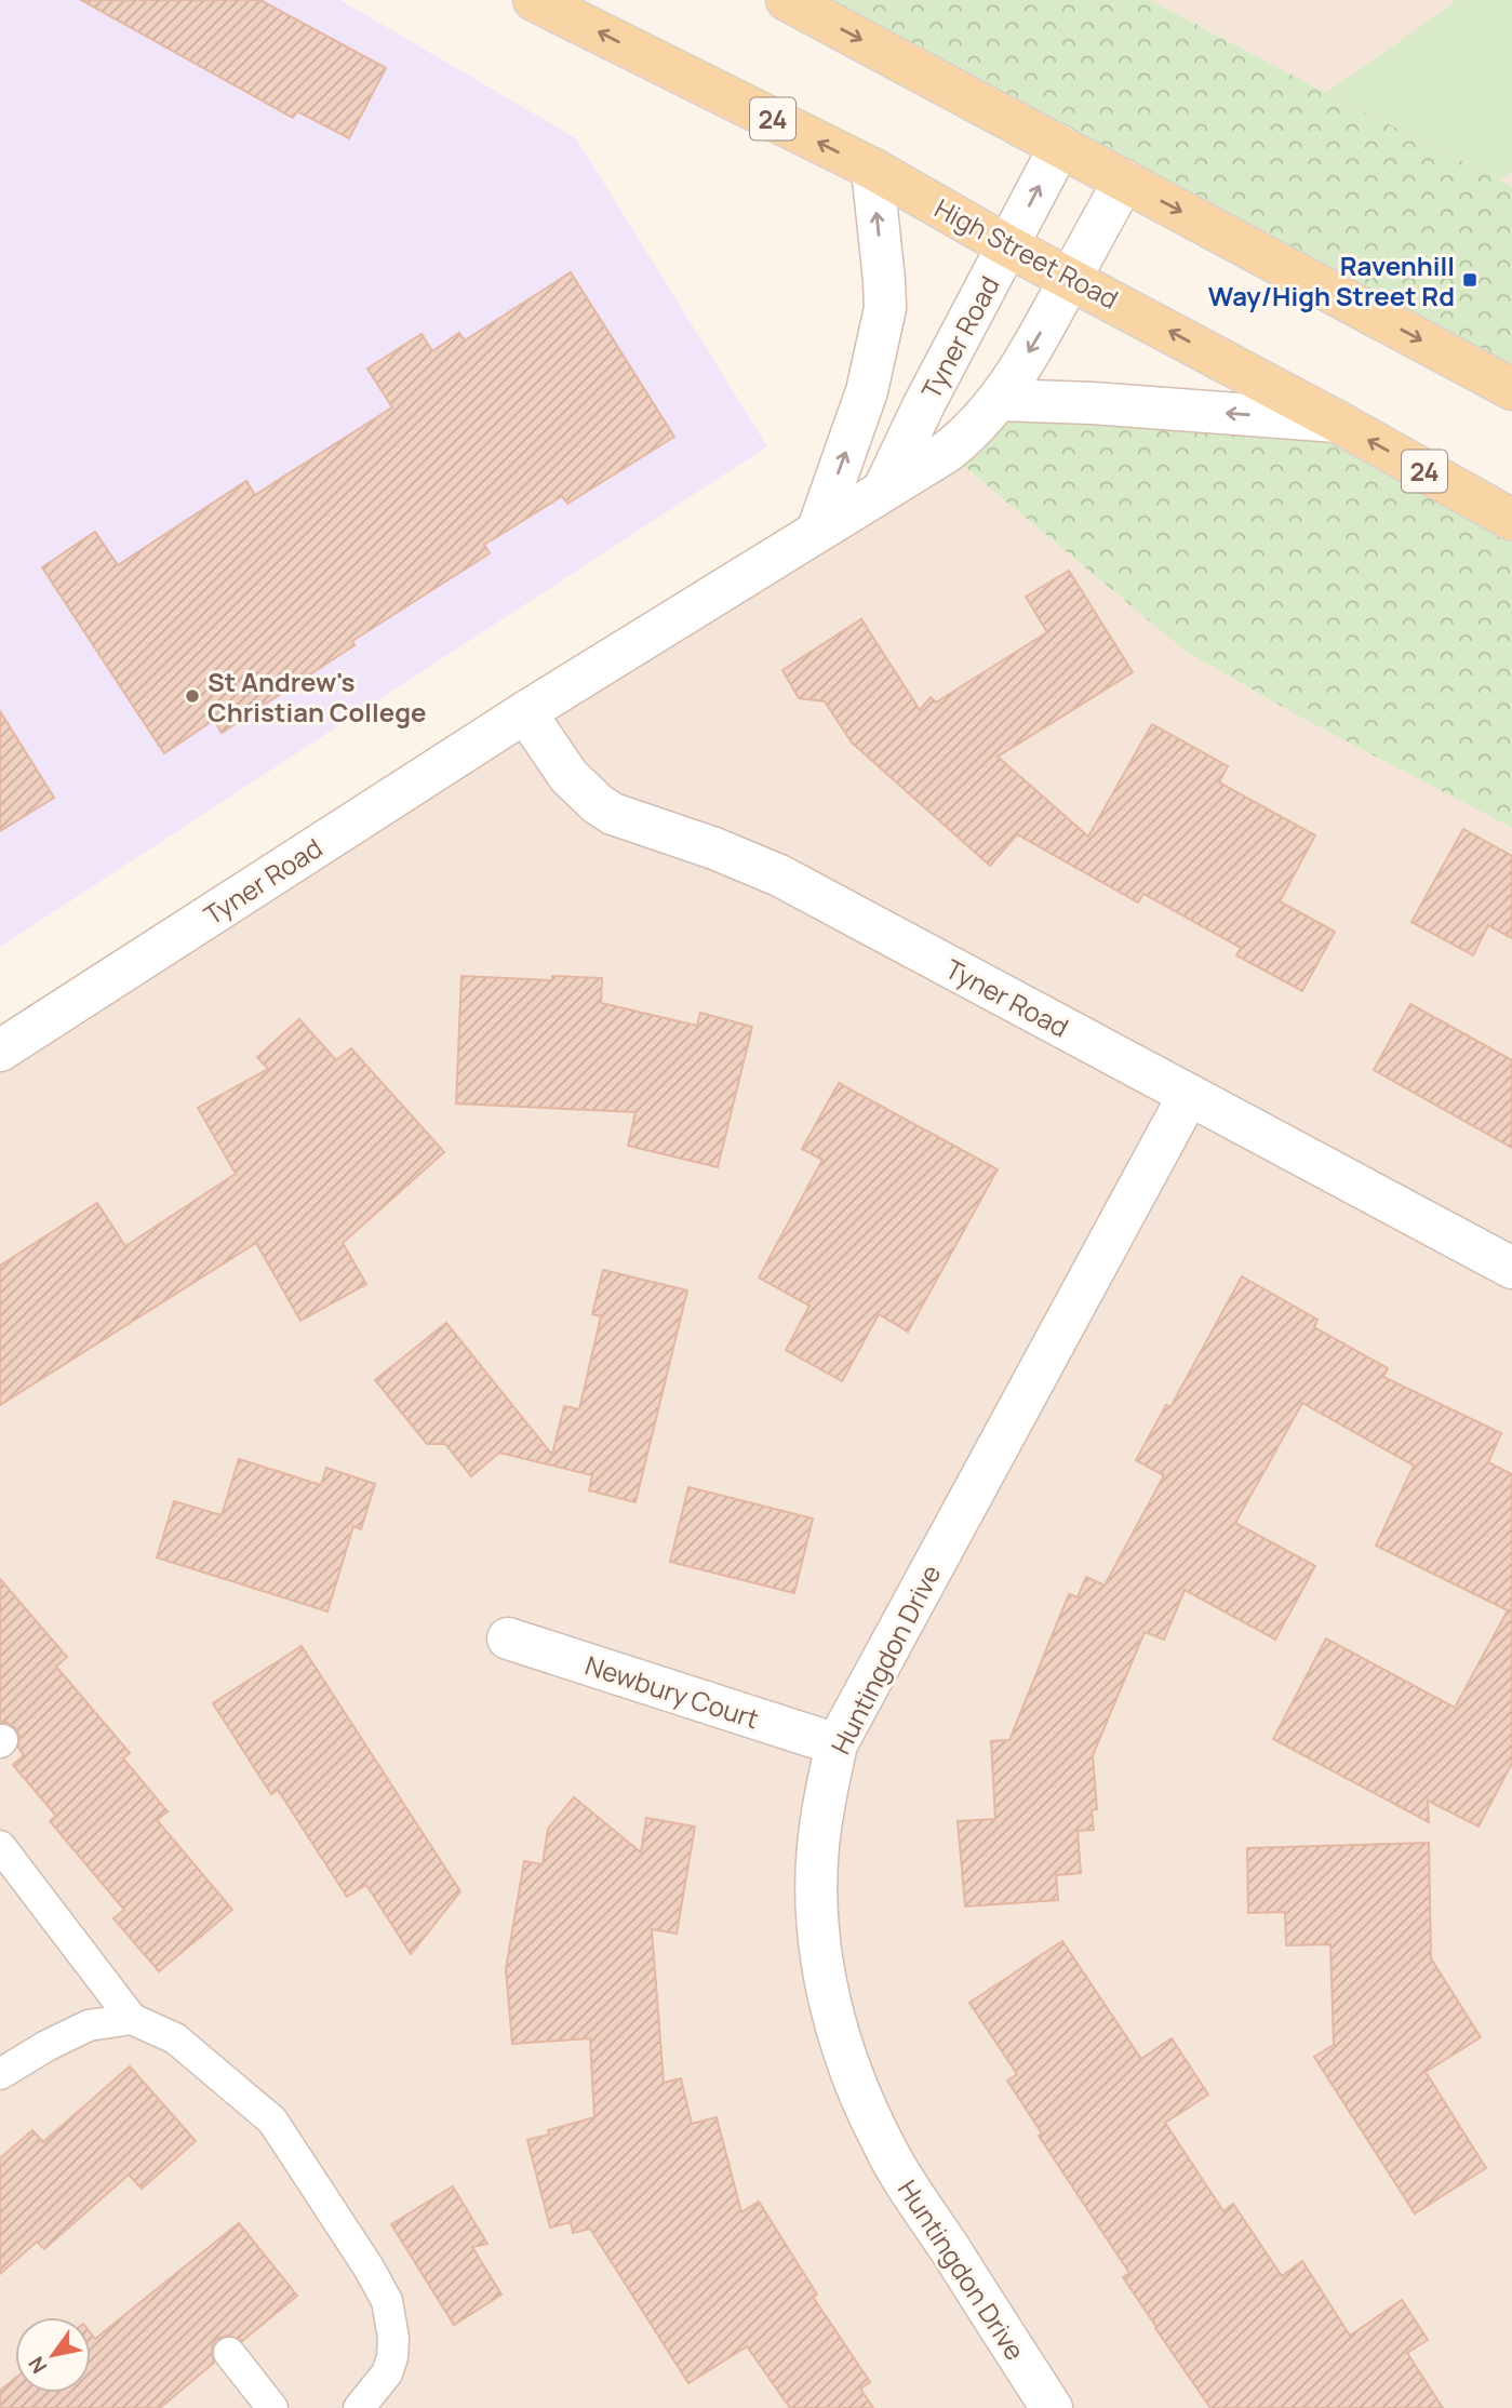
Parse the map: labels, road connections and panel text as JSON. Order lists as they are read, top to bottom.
{
  "streets": {
    "main road": ["24", "High Street Road"],
    "street": ["Tyner Road", "Huntingdon Drive", "Newbury Court"]
  },
  "crossings": [
    ["High Street Road", "Tyner Road"],
    ["Tyner Road", "Huntingdon Drive"],
    ["Huntingdon Drive", "Newbury Court"]
  ],
  "places": {
    "transit": ["Ravenhill Way/High Street Rd"],
    "other": ["St Andrew's Christian College"]
  },
  "north": "bottom left"
}
